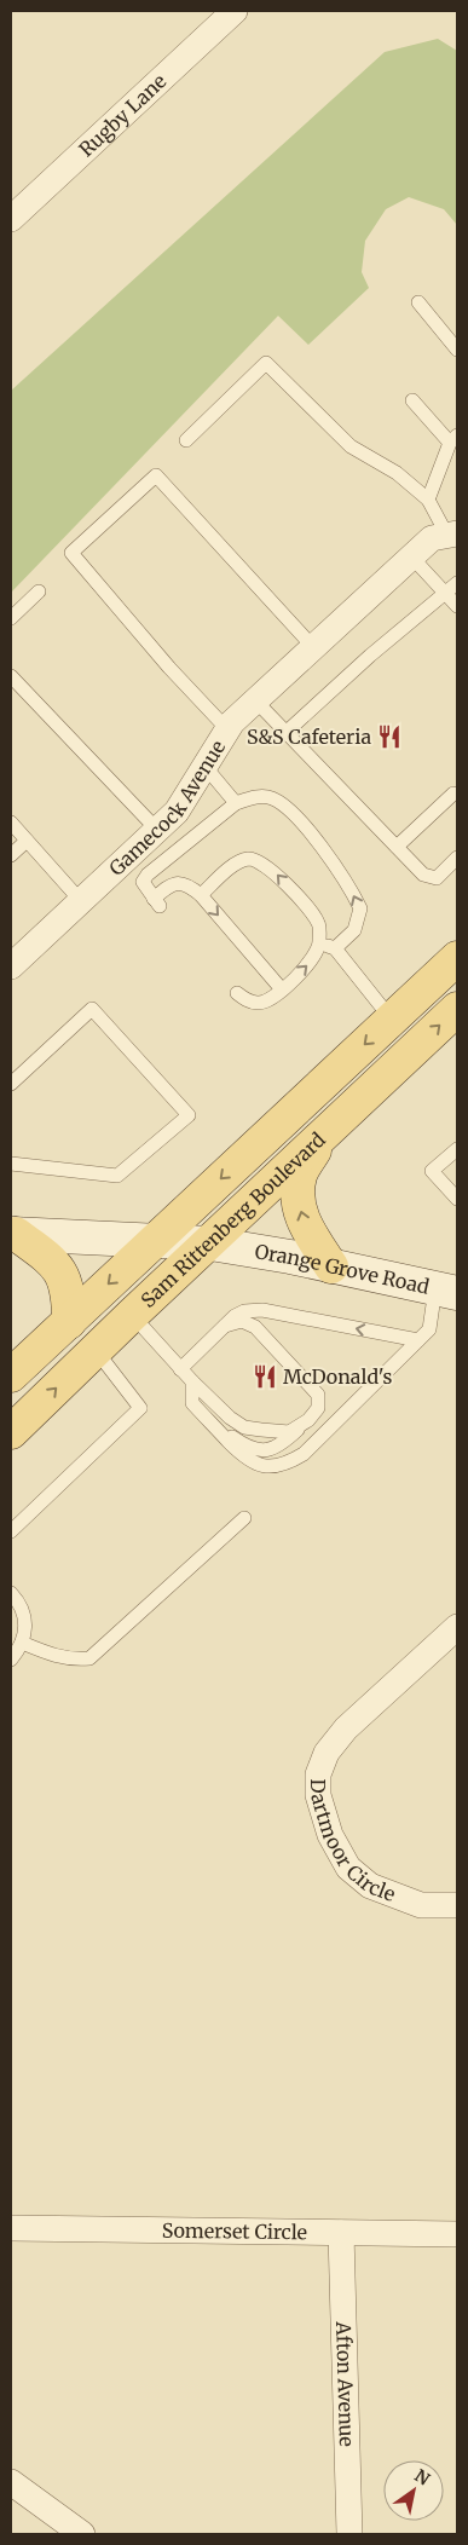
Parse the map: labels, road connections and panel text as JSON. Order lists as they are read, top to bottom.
{
  "streets": {
    "main road": ["Sam Rittenberg Boulevard"],
    "street": [
      "Rugby Lane",
      "Gamecock Avenue",
      "Orange Grove Road",
      "Dartmoor Circle",
      "Somerset Circle",
      "Afton Avenue"
    ]
  },
  "crossings": [
    ["Sam Rittenberg Boulevard", "Orange Grove Road"],
    ["Somerset Circle", "Afton Avenue"]
  ],
  "places": {
    "restaurant": ["S&S Cafeteria", "McDonald's"]
  },
  "north": "top right"
}
